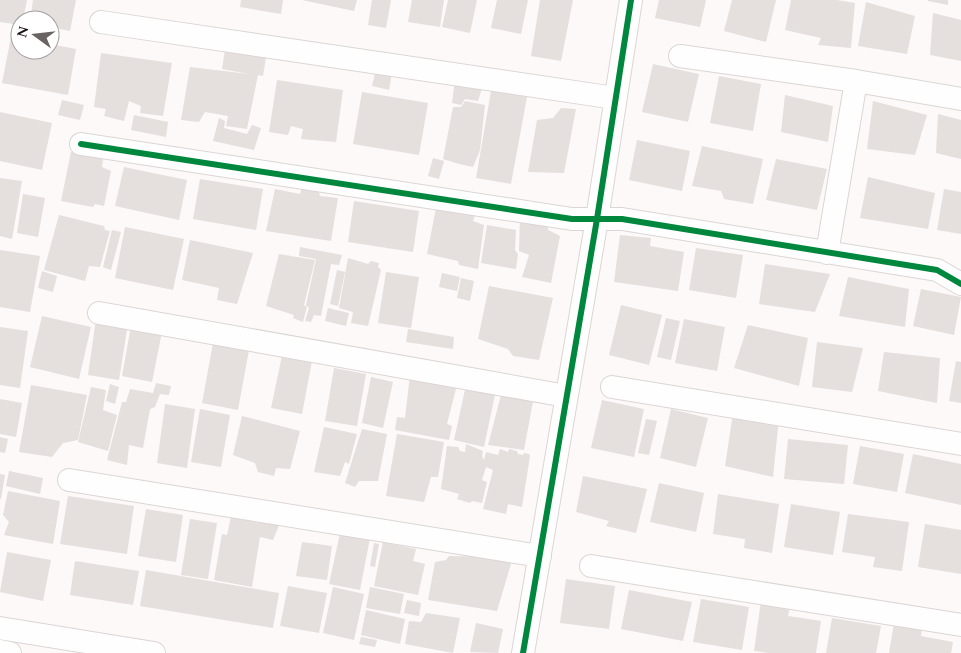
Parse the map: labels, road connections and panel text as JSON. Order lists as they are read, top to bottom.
{
  "north": "left"
}
